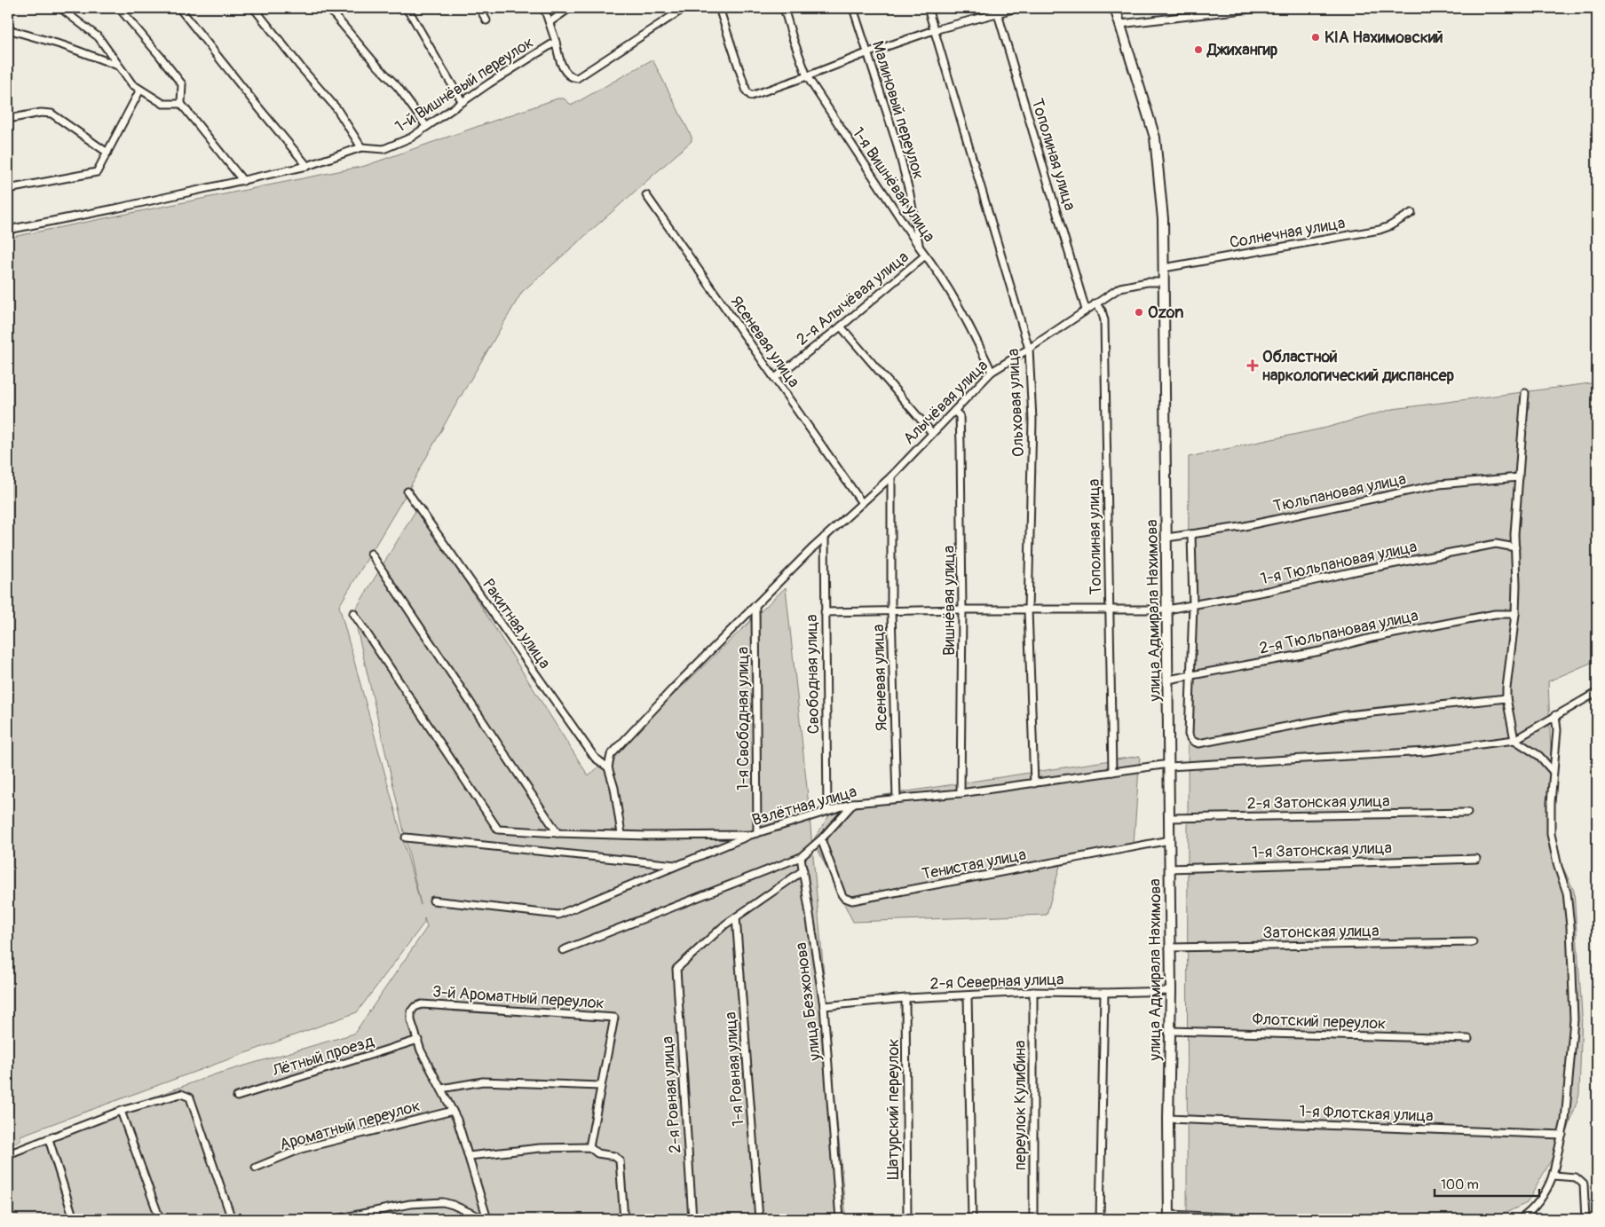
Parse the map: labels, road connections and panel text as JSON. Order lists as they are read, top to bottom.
{
  "streets": {
    "main road": ["улица Адмирала Нахимова"],
    "street": [
      "1-й Вишнёвый переулок",
      "Малиновый переулок",
      "Тополиная улица",
      "1-я Вишнёвая улица",
      "Солнечная улица",
      "2-я Алычёвая улица",
      "Ясеневая улица",
      "Алычёвая улица",
      "Ольховая улица",
      "Тюльпановая улица",
      "1-я Тюльпановая улица",
      "Вишнёвая улица",
      "Ракитная улица",
      "2-я Тюльпановая улица",
      "Свободная улица",
      "1-я Свободная улица",
      "2-я Затонская улица",
      "Взлётная улица",
      "1-я Затонская улица",
      "Тенистая улица",
      "Затонская улица",
      "2-я Северная улица",
      "3-й Ароматный переулок",
      "улица Безжонова",
      "Флотский переулок",
      "Лётный проезд",
      "1-я Ровная улица",
      "2-я Ровная улица",
      "переулок Кулибина",
      "Шатурский переулок",
      "1-я Флотская улица",
      "Ароматный переулок"
    ]
  },
  "crossings": [
    ["Малиновый переулок", "1-я Вишнёвая улица"],
    ["Тополиная улица", "Алычёвая улица"],
    ["Тополиная улица", "1-я Тюльпановая улица"],
    ["Тополиная улица", "Взлётная улица"],
    ["1-я Вишнёвая улица", "2-я Алычёвая улица"],
    ["1-я Вишнёвая улица", "Алычёвая улица"],
    ["Солнечная улица", "улица Адмирала Нахимова"],
    ["2-я Алычёвая улица", "Ясеневая улица"],
    ["Ясеневая улица", "Алычёвая улица"],
    ["Ясеневая улица", "1-я Тюльпановая улица"],
    ["Ясеневая улица", "Взлётная улица"],
    ["Алычёвая улица", "Ольховая улица"],
    ["Алычёвая улица", "Вишнёвая улица"],
    ["Алычёвая улица", "улица Адмирала Нахимова"],
    ["Алычёвая улица", "Ракитная улица"],
    ["Алычёвая улица", "Свободная улица"],
    ["Алычёвая улица", "1-я Свободная улица"],
    ["Ольховая улица", "1-я Тюльпановая улица"],
    ["Ольховая улица", "Взлётная улица"],
    ["Тюльпановая улица", "улица Адмирала Нахимова"],
    ["1-я Тюльпановая улица", "Вишнёвая улица"],
    ["1-я Тюльпановая улица", "улица Адмирала Нахимова"],
    ["1-я Тюльпановая улица", "Свободная улица"],
    ["Вишнёвая улица", "Взлётная улица"],
    ["улица Адмирала Нахимова", "2-я Тюльпановая улица"],
    ["улица Адмирала Нахимова", "2-я Затонская улица"],
    ["улица Адмирала Нахимова", "Взлётная улица"],
    ["улица Адмирала Нахимова", "1-я Затонская улица"],
    ["улица Адмирала Нахимова", "Тенистая улица"],
    ["улица Адмирала Нахимова", "Затонская улица"],
    ["улица Адмирала Нахимова", "2-я Северная улица"],
    ["улица Адмирала Нахимова", "Флотский переулок"],
    ["улица Адмирала Нахимова", "1-я Флотская улица"],
    ["Свободная улица", "Взлётная улица"],
    ["1-я Свободная улица", "Взлётная улица"],
    ["2-я Северная улица", "улица Безжонова"],
    ["2-я Северная улица", "переулок Кулибина"],
    ["2-я Северная улица", "Шатурский переулок"],
    ["3-й Ароматный переулок", "Лётный проезд"],
    ["1-я Ровная улица", "2-я Ровная улица"]
  ],
  "places": {
    "other": ["KIA Нахимовский", "Джихангир", "Ozon"],
    "health": ["Областной наркологический диспансер"]
  },
  "scale_bar": "100 m"
}
